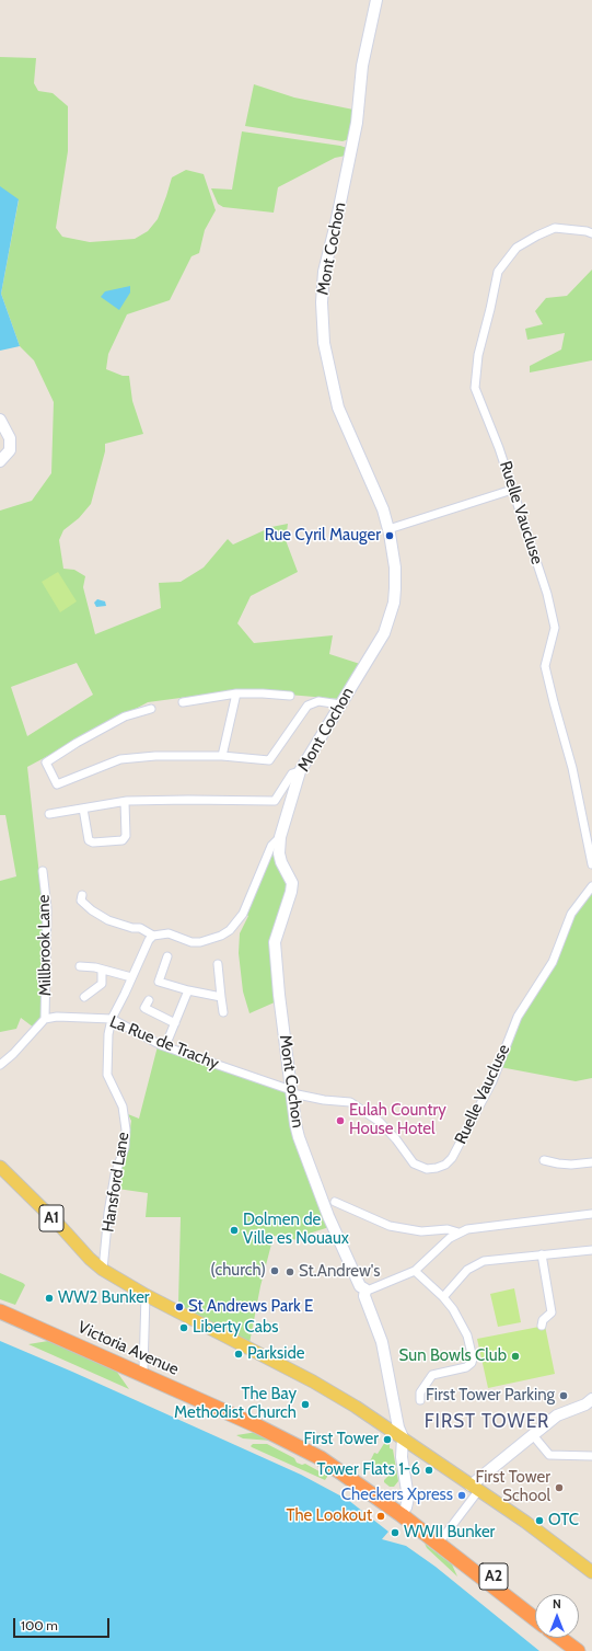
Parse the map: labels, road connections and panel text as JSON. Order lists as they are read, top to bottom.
{
  "streets": {
    "highway": ["Victoria Avenue", "A2"],
    "main road": ["Mont Cochon", "A1"],
    "street": [
      "Ruelle Vaucluse",
      "Millbrook Lane",
      "La Rue de Trachy",
      "Hansford Lane"
    ]
  },
  "crossings": [
    ["Mont Cochon", "Ruelle Vaucluse"],
    ["Mont Cochon", "La Rue de Trachy"],
    ["Mont Cochon", "A1"],
    ["Mont Cochon", "Victoria Avenue"],
    ["Ruelle Vaucluse", "La Rue de Trachy"],
    ["Millbrook Lane", "La Rue de Trachy"],
    ["La Rue de Trachy", "Hansford Lane"],
    ["Hansford Lane", "A1"]
  ],
  "districts": ["FIRST TOWER"],
  "places": [
    "Rue Cyril Mauger",
    "Eulah Country House Hotel",
    "Dolmen de Ville es Nouaux",
    "(church)",
    "St.Andrew's",
    "WW2 Bunker",
    "St Andrews Park E",
    "Liberty Cabs",
    "Parkside",
    "Sun Bowls Club",
    "First Tower Parking",
    "The Bay Methodist Church",
    "First Tower",
    "Tower Flats 1-6",
    "First Tower School",
    "Checkers Xpress",
    "The Lookout",
    "OTC",
    "WWII Bunker"
  ],
  "scale_bar": "100 m",
  "north": "top"
}
